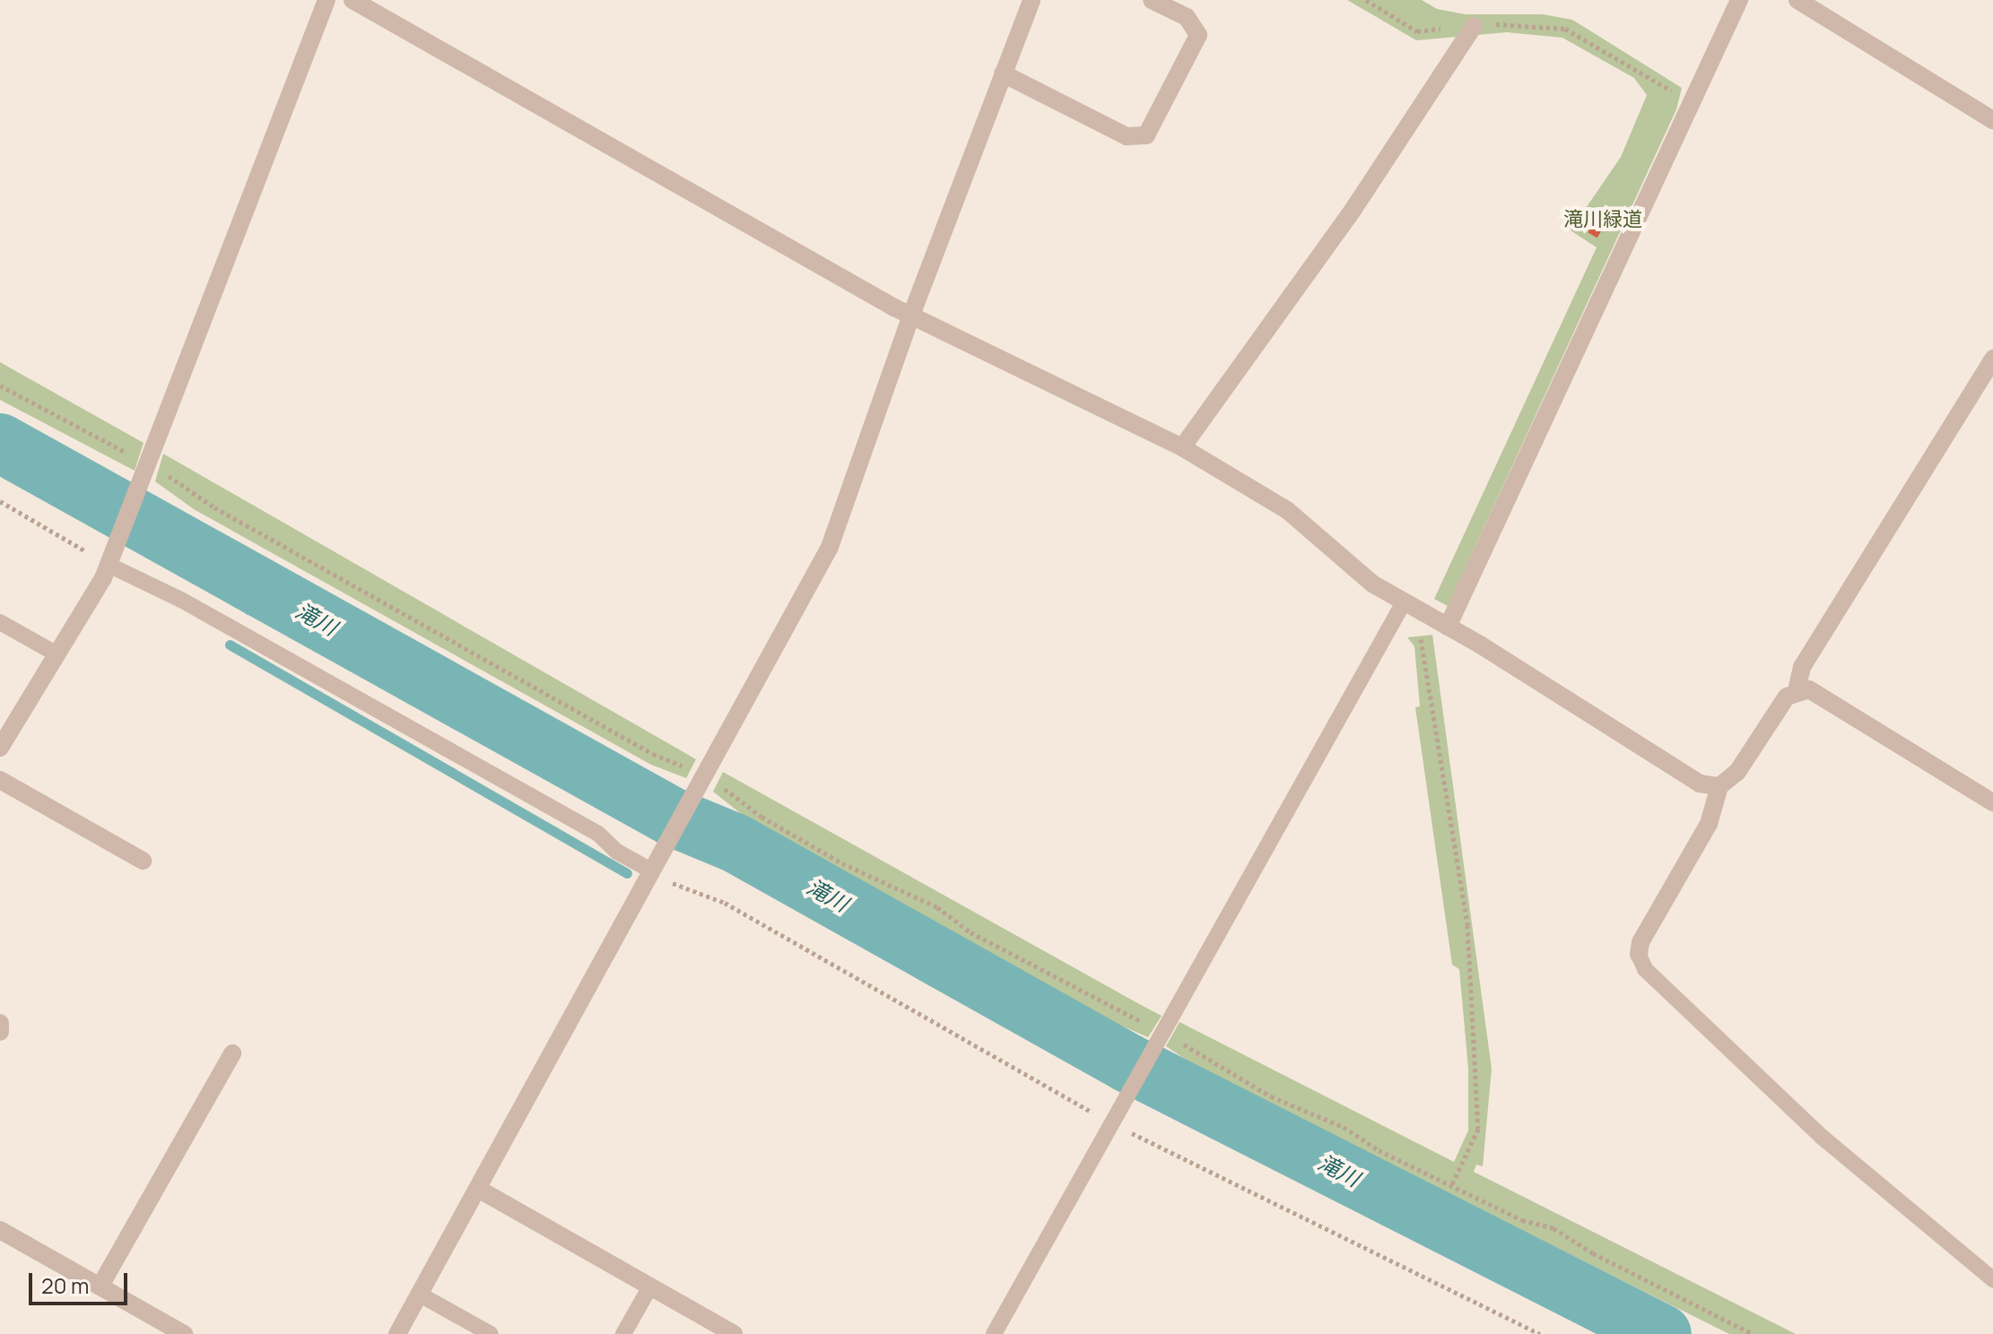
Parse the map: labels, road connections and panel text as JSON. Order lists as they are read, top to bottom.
{
  "water": ["滝川"],
  "parks": ["滝川緑道"],
  "scale_bar": "20 m"
}
